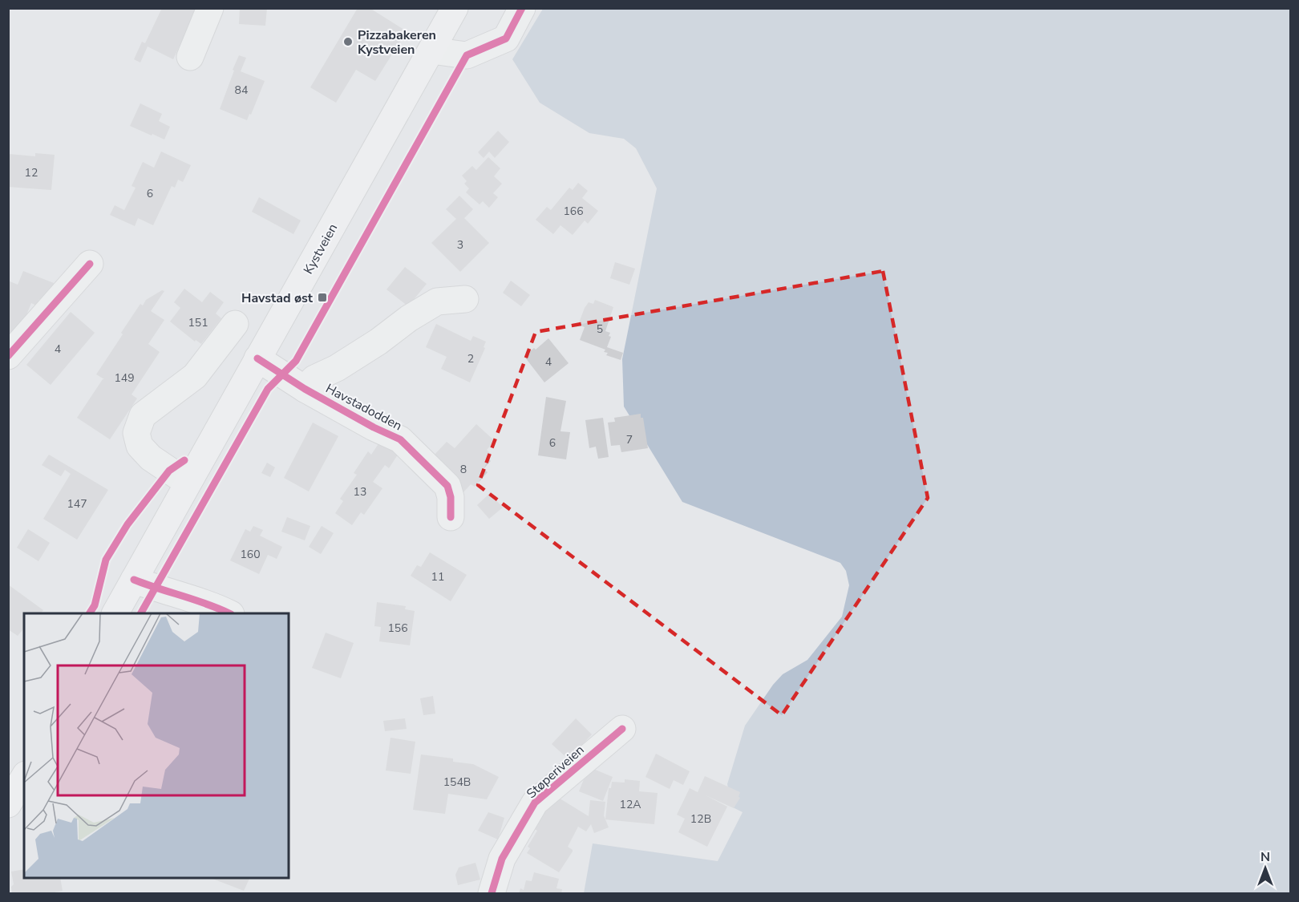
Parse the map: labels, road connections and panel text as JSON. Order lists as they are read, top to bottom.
{
  "streets": {
    "main road": ["Kystveien"],
    "street": ["Havstadodden", "Støperiveien"]
  },
  "crossings": [
    ["Kystveien", "Havstadodden"]
  ],
  "places": {
    "other": ["Pizzabakeren Kystveien"],
    "transit": ["Havstad øst"]
  },
  "house_numbers": [
    "84",
    "12",
    "6",
    "166",
    "3",
    "151",
    "5",
    "4",
    "2",
    "4",
    "149",
    "7",
    "6",
    "8",
    "13",
    "147",
    "160",
    "11",
    "156",
    "154B",
    "12A",
    "12B"
  ],
  "north": "top"
}
